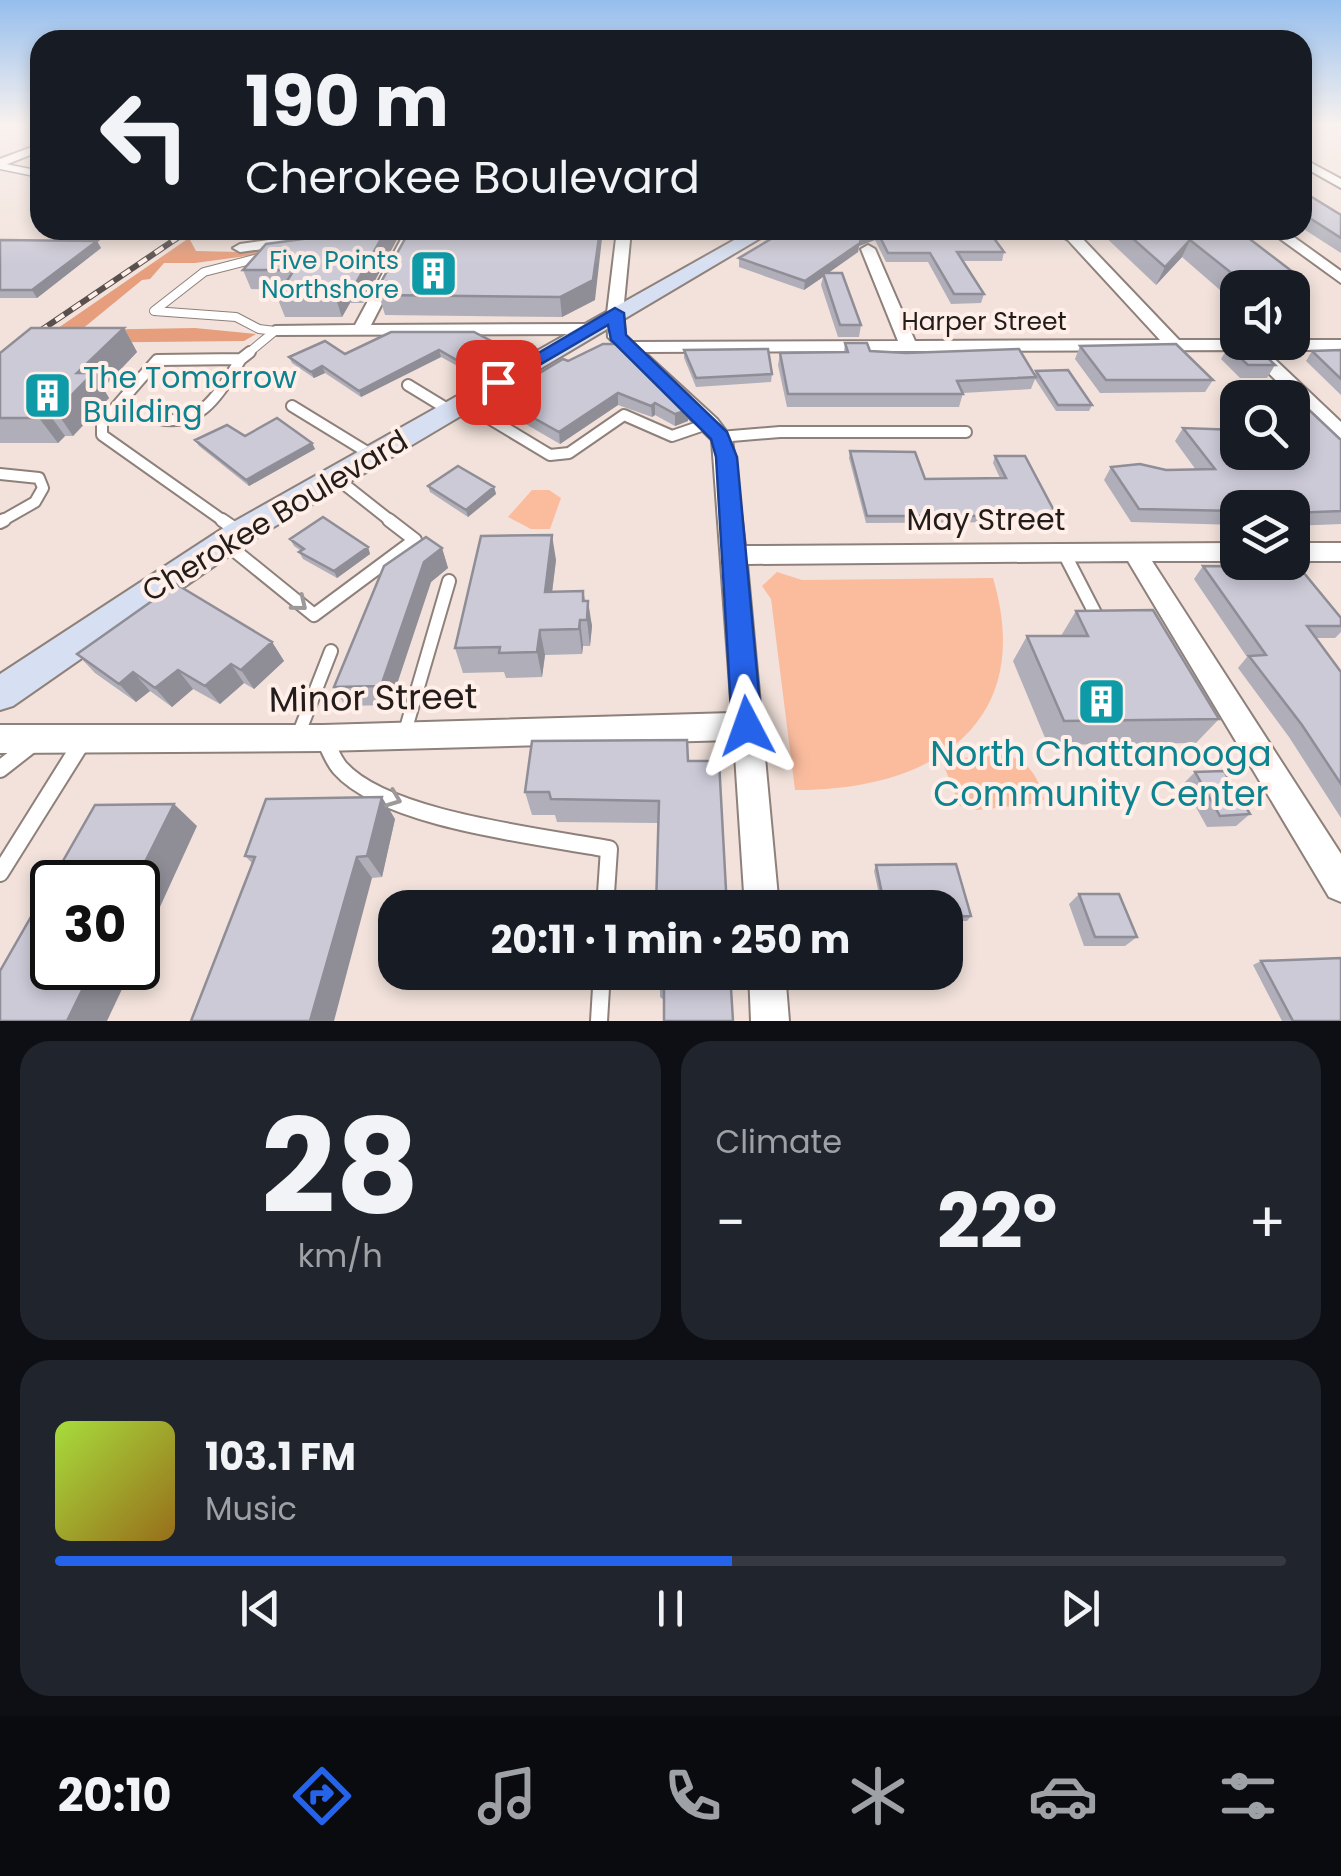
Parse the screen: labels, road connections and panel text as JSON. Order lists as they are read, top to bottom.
{
  "streets": {
    "main road": ["Cherokee Boulevard"],
    "street": ["Harper Street", "May Street", "Minor Street"]
  },
  "places": {
    "building": ["Five Points Northshore", "The Tomorrow Building", "North Chattanooga Community Center"]
  },
  "page": {
    "turn": ["190 m", "Cherokee Boulevard"],
    "limit": "30",
    "trip": "20:11 · 1 min · 250 m",
    "tile": [
      ["28", "km/h"],
      "Climate"
    ],
    "heat": ["−", "22°", "+"],
    "song": ["103.1 FM", "Music"],
    "tabs": "20:10"
  }
}
